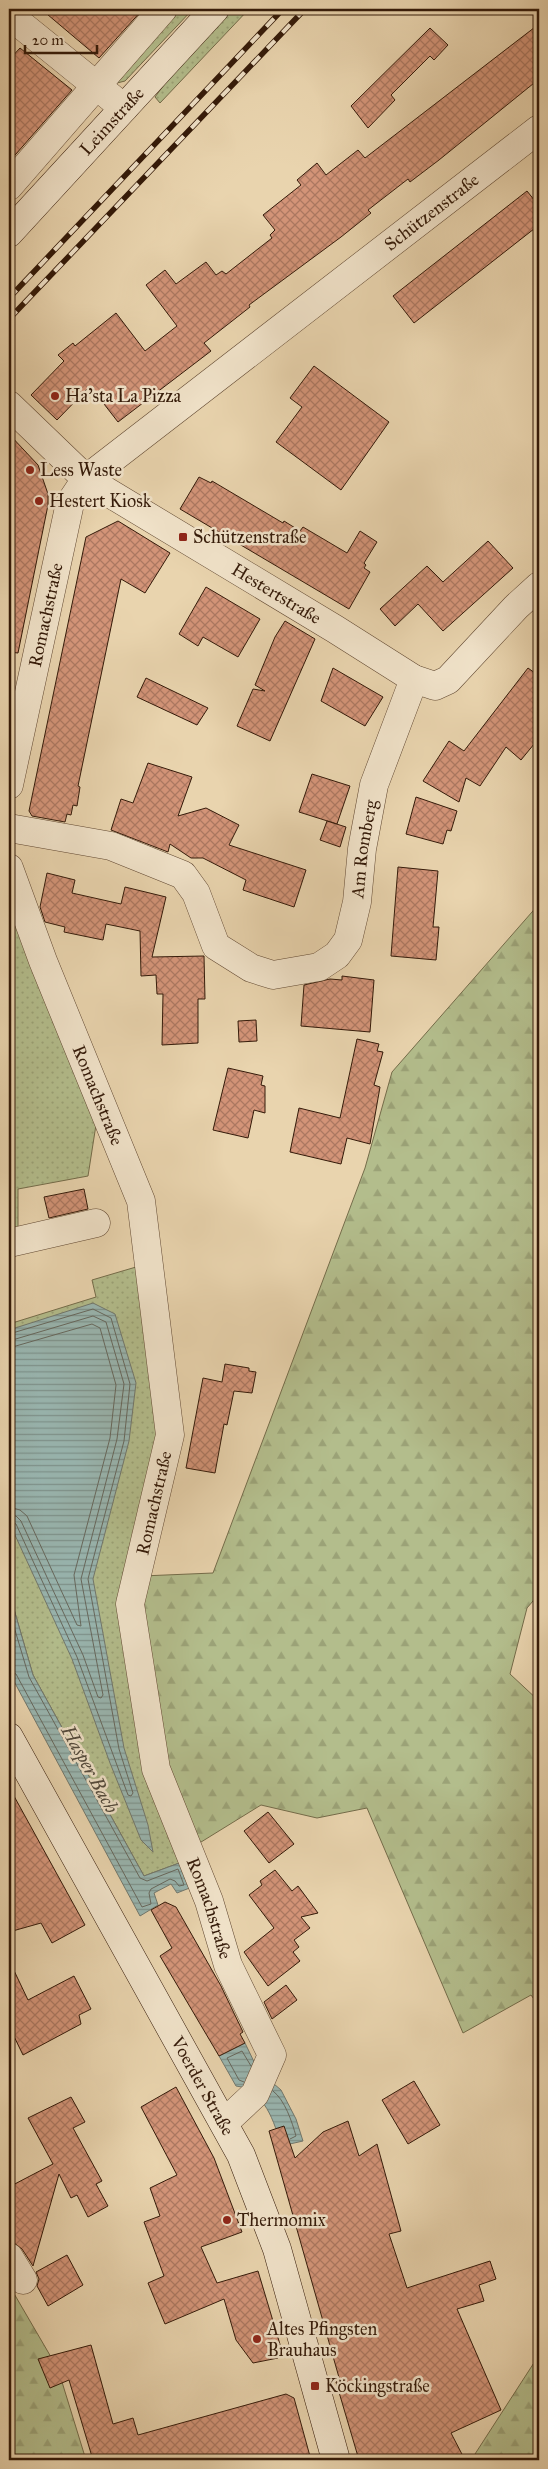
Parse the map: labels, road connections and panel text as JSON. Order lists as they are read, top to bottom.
{
  "streets": {
    "street": [
      "Leimstraße",
      "Schützenstraße",
      "Hestertstraße",
      "Romachstraße",
      "Am Romberg",
      "Voerder Straße"
    ]
  },
  "crossings": [
    ["Schützenstraße", "Hestertstraße"],
    ["Schützenstraße", "Romachstraße"],
    ["Hestertstraße", "Romachstraße"],
    ["Hestertstraße", "Am Romberg"],
    ["Romachstraße", "Voerder Straße"]
  ],
  "water": ["Hasper Bach"],
  "places": {
    "other": [
      "Ha’sta La Pizza",
      "Less Waste",
      "Hestert Kiosk",
      "Thermomix",
      "Altes Pfingsten Brauhaus"
    ],
    "transit": ["Schützenstraße", "Köckingstraße"]
  },
  "scale_bar": "20 m"
}
